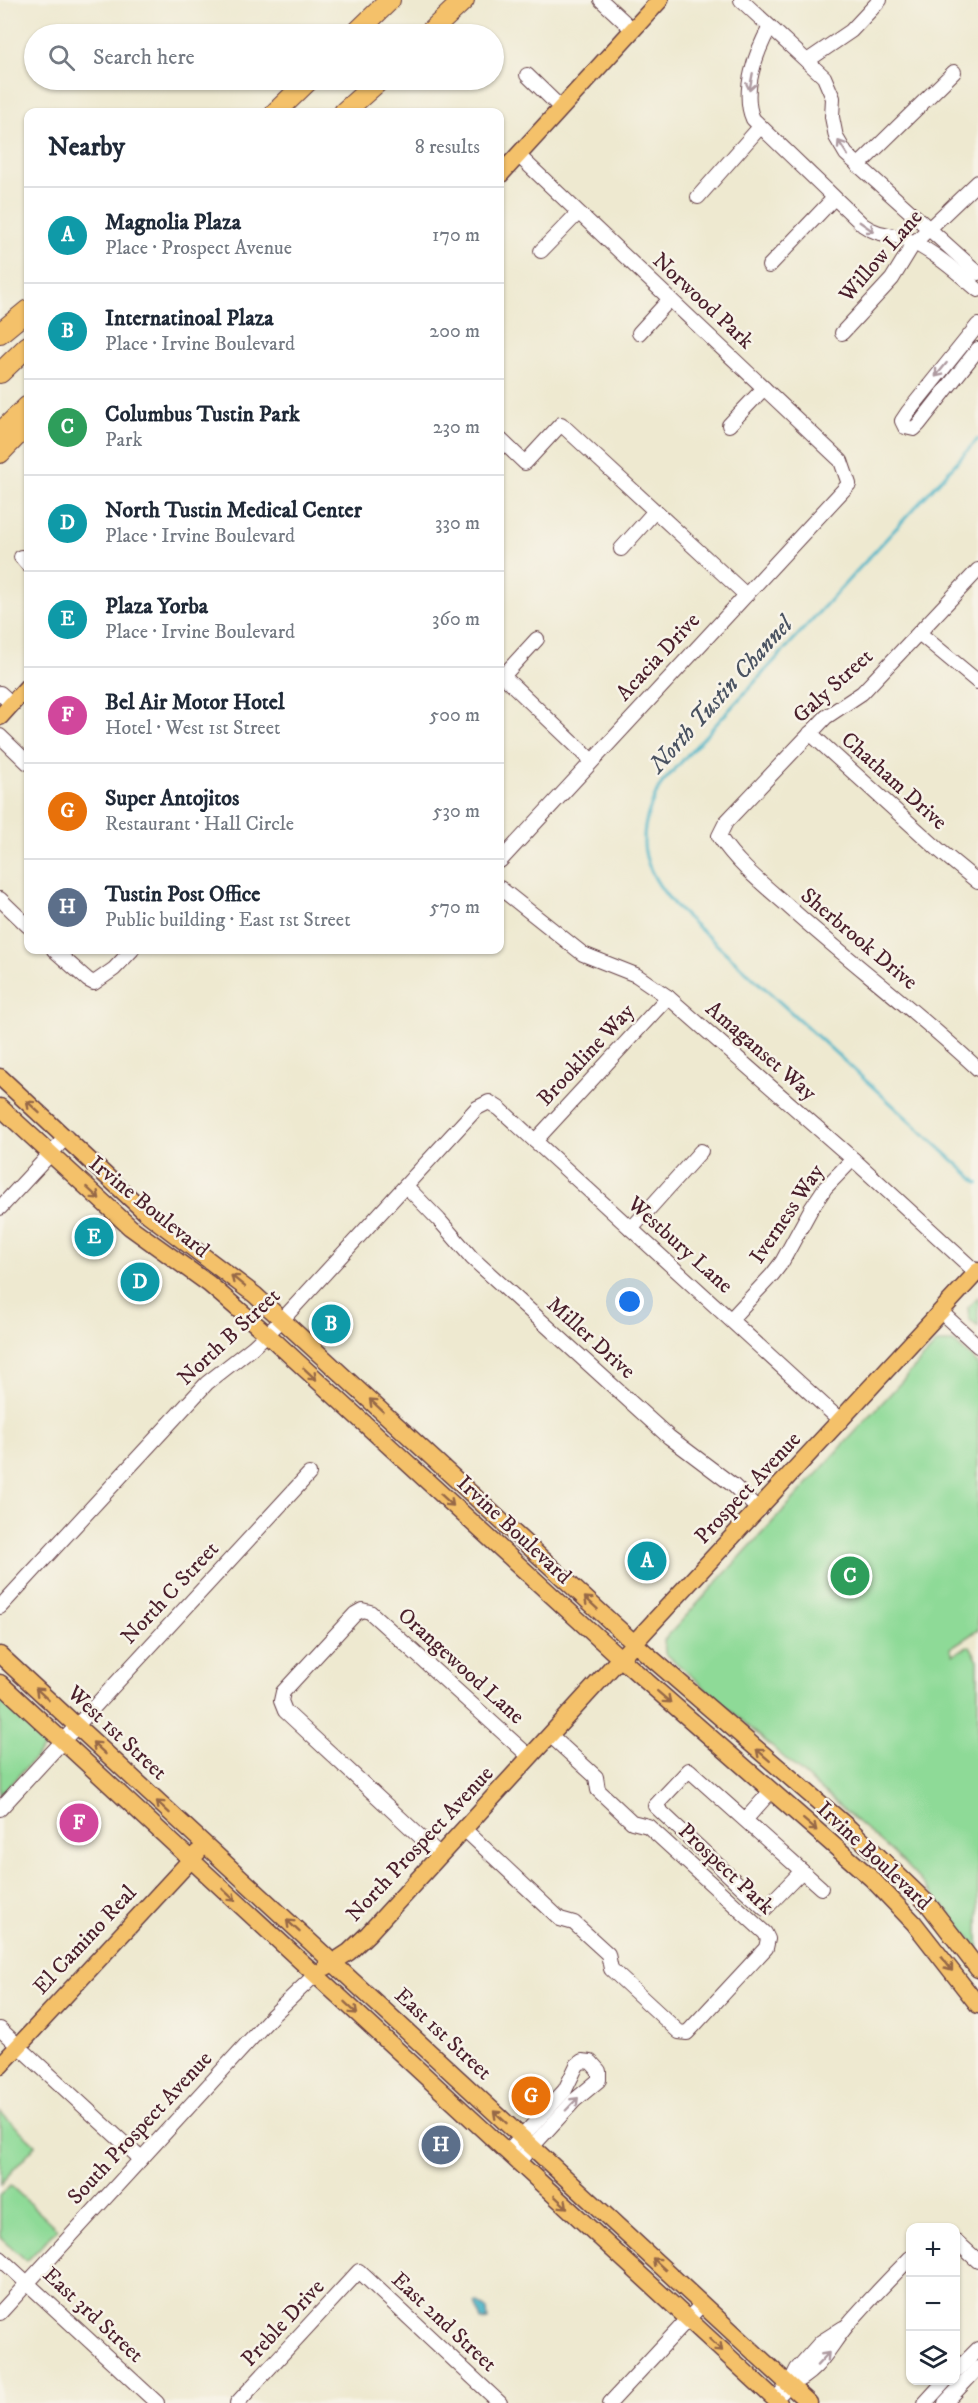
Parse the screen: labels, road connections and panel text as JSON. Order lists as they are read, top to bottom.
{
  "streets": {
    "main road": [
      "Irvine Boulevard",
      "Prospect Avenue",
      "West 1st Street",
      "North Prospect Avenue",
      "El Camino Real",
      "East 1st Street"
    ],
    "street": [
      "Willow Lane",
      "Norwood Park",
      "Acacia Drive",
      "Galy Street",
      "Chatham Drive",
      "Sherbrook Drive",
      "Amaganset Way",
      "Brookline Way",
      "Iverness Way",
      "Westbury Lane",
      "North B Street",
      "Miller Drive",
      "North C Street",
      "Orangewood Lane",
      "Prospect Park",
      "South Prospect Avenue",
      "East 3rd Street",
      "East 2nd Street",
      "Preble Drive"
    ]
  },
  "crossings": [
    ["Norwood Park", "Acacia Drive"],
    ["Galy Street", "Chatham Drive"],
    ["Galy Street", "Sherbrook Drive"],
    ["Amaganset Way", "Brookline Way"],
    ["Amaganset Way", "Iverness Way"],
    ["Amaganset Way", "Prospect Avenue"],
    ["Brookline Way", "Westbury Lane"],
    ["Irvine Boulevard", "North B Street"],
    ["Irvine Boulevard", "Prospect Avenue"],
    ["Iverness Way", "Westbury Lane"],
    ["Westbury Lane", "North B Street"],
    ["Westbury Lane", "Prospect Avenue"],
    ["North B Street", "Miller Drive"],
    ["Miller Drive", "Prospect Avenue"],
    ["Prospect Avenue", "North Prospect Avenue"],
    ["Prospect Avenue", "Prospect Park"],
    ["North C Street", "West 1st Street"],
    ["Orangewood Lane", "North Prospect Avenue"],
    ["West 1st Street", "El Camino Real"],
    ["West 1st Street", "East 1st Street"],
    ["North Prospect Avenue", "Prospect Park"],
    ["North Prospect Avenue", "East 1st Street"],
    ["North Prospect Avenue", "South Prospect Avenue"],
    ["El Camino Real", "East 1st Street"],
    ["East 1st Street", "South Prospect Avenue"],
    ["South Prospect Avenue", "East 3rd Street"],
    ["East 2nd Street", "Preble Drive"]
  ],
  "water": ["North Tustin Channel"],
  "page": {
    "search": "Search here",
    "heading": ["Nearby", "8 results"],
    "list": [
      {
        "mark": "A",
        "name": "Magnolia Plaza",
        "note": "Place · Prospect Avenue",
        "value": "170 m"
      },
      {
        "mark": "B",
        "name": "Internatinoal Plaza",
        "note": "Place · Irvine Boulevard",
        "value": "200 m"
      },
      {
        "mark": "C",
        "name": "Columbus Tustin Park",
        "note": "Park",
        "value": "230 m"
      },
      {
        "mark": "D",
        "name": "North Tustin Medical Center",
        "note": "Place · Irvine Boulevard",
        "value": "330 m"
      },
      {
        "mark": "E",
        "name": "Plaza Yorba",
        "note": "Place · Irvine Boulevard",
        "value": "360 m"
      },
      {
        "mark": "F",
        "name": "Bel Air Motor Hotel",
        "note": "Hotel · West 1st Street",
        "value": "500 m"
      },
      {
        "mark": "G",
        "name": "Super Antojitos",
        "note": "Restaurant · Hall Circle",
        "value": "530 m"
      },
      {
        "mark": "H",
        "name": "Tustin Post Office",
        "note": "Public building · East 1st Street",
        "value": "570 m"
      }
    ],
    "pins": [
      "E",
      "D",
      "B",
      "A",
      "C",
      "F",
      "G",
      "H"
    ],
    "map_buttons": ["+", "−"]
  }
}
